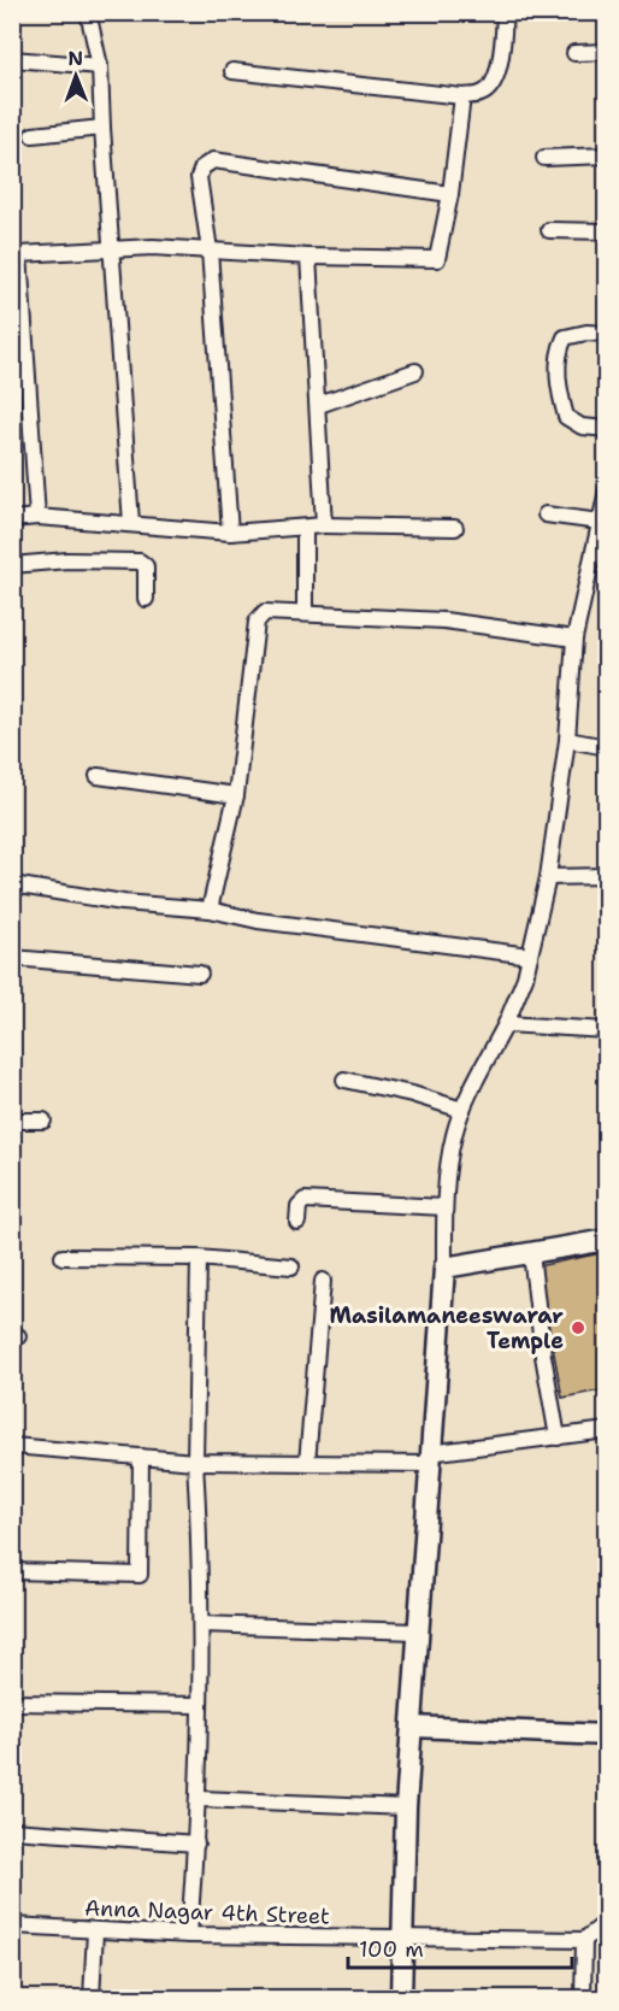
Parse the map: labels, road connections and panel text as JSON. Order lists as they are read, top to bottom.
{
  "streets": {
    "street": ["Anna Nagar 4th Street"]
  },
  "places": ["Masilamaneeswarar Temple"],
  "scale_bar": "100 m",
  "north": "top"
}
